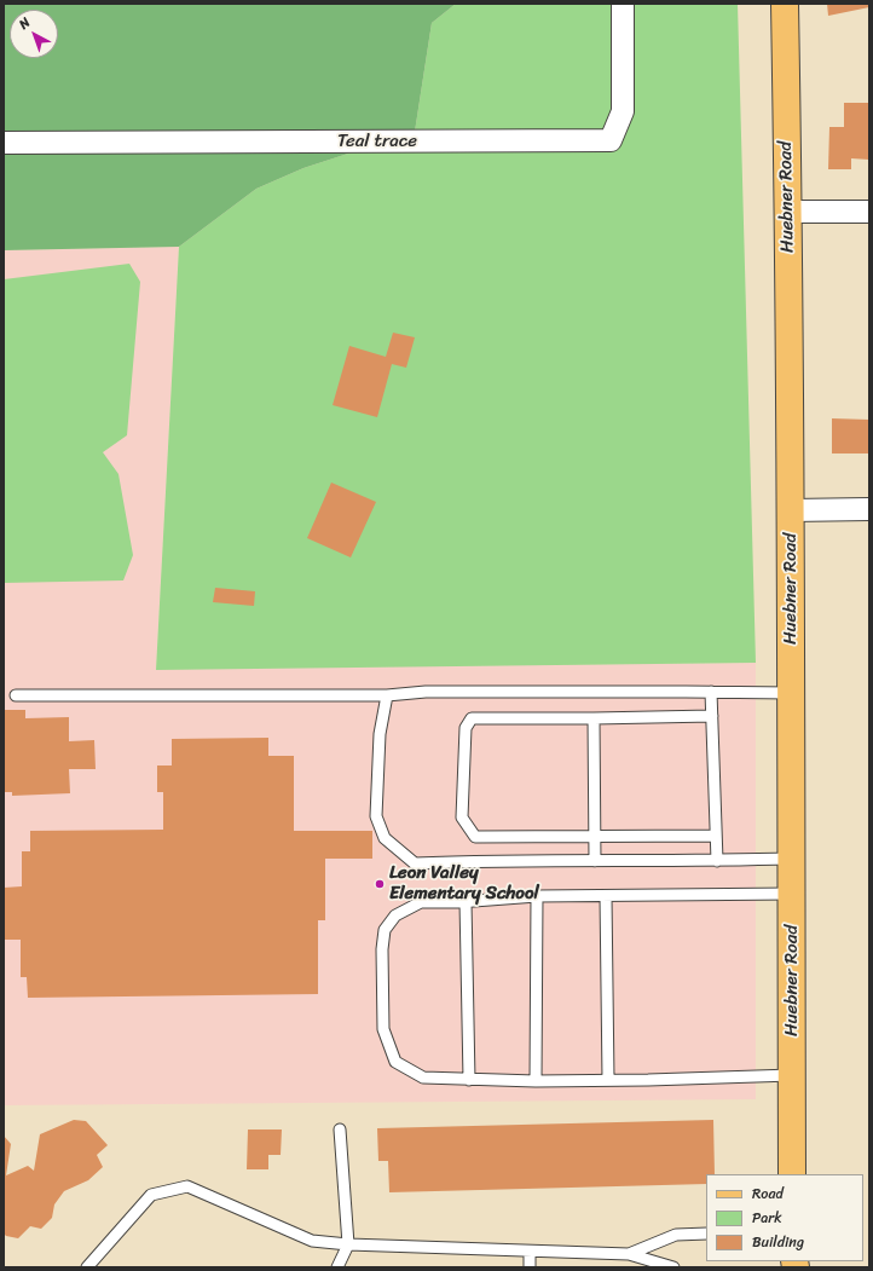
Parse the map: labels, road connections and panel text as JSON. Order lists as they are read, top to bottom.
{
  "streets": {
    "main road": ["Huebner Road"],
    "street": ["Teal trace"]
  },
  "places": ["Leon Valley Elementary School"],
  "legend": ["Road", "Park", "Building"],
  "north": "top left"
}
